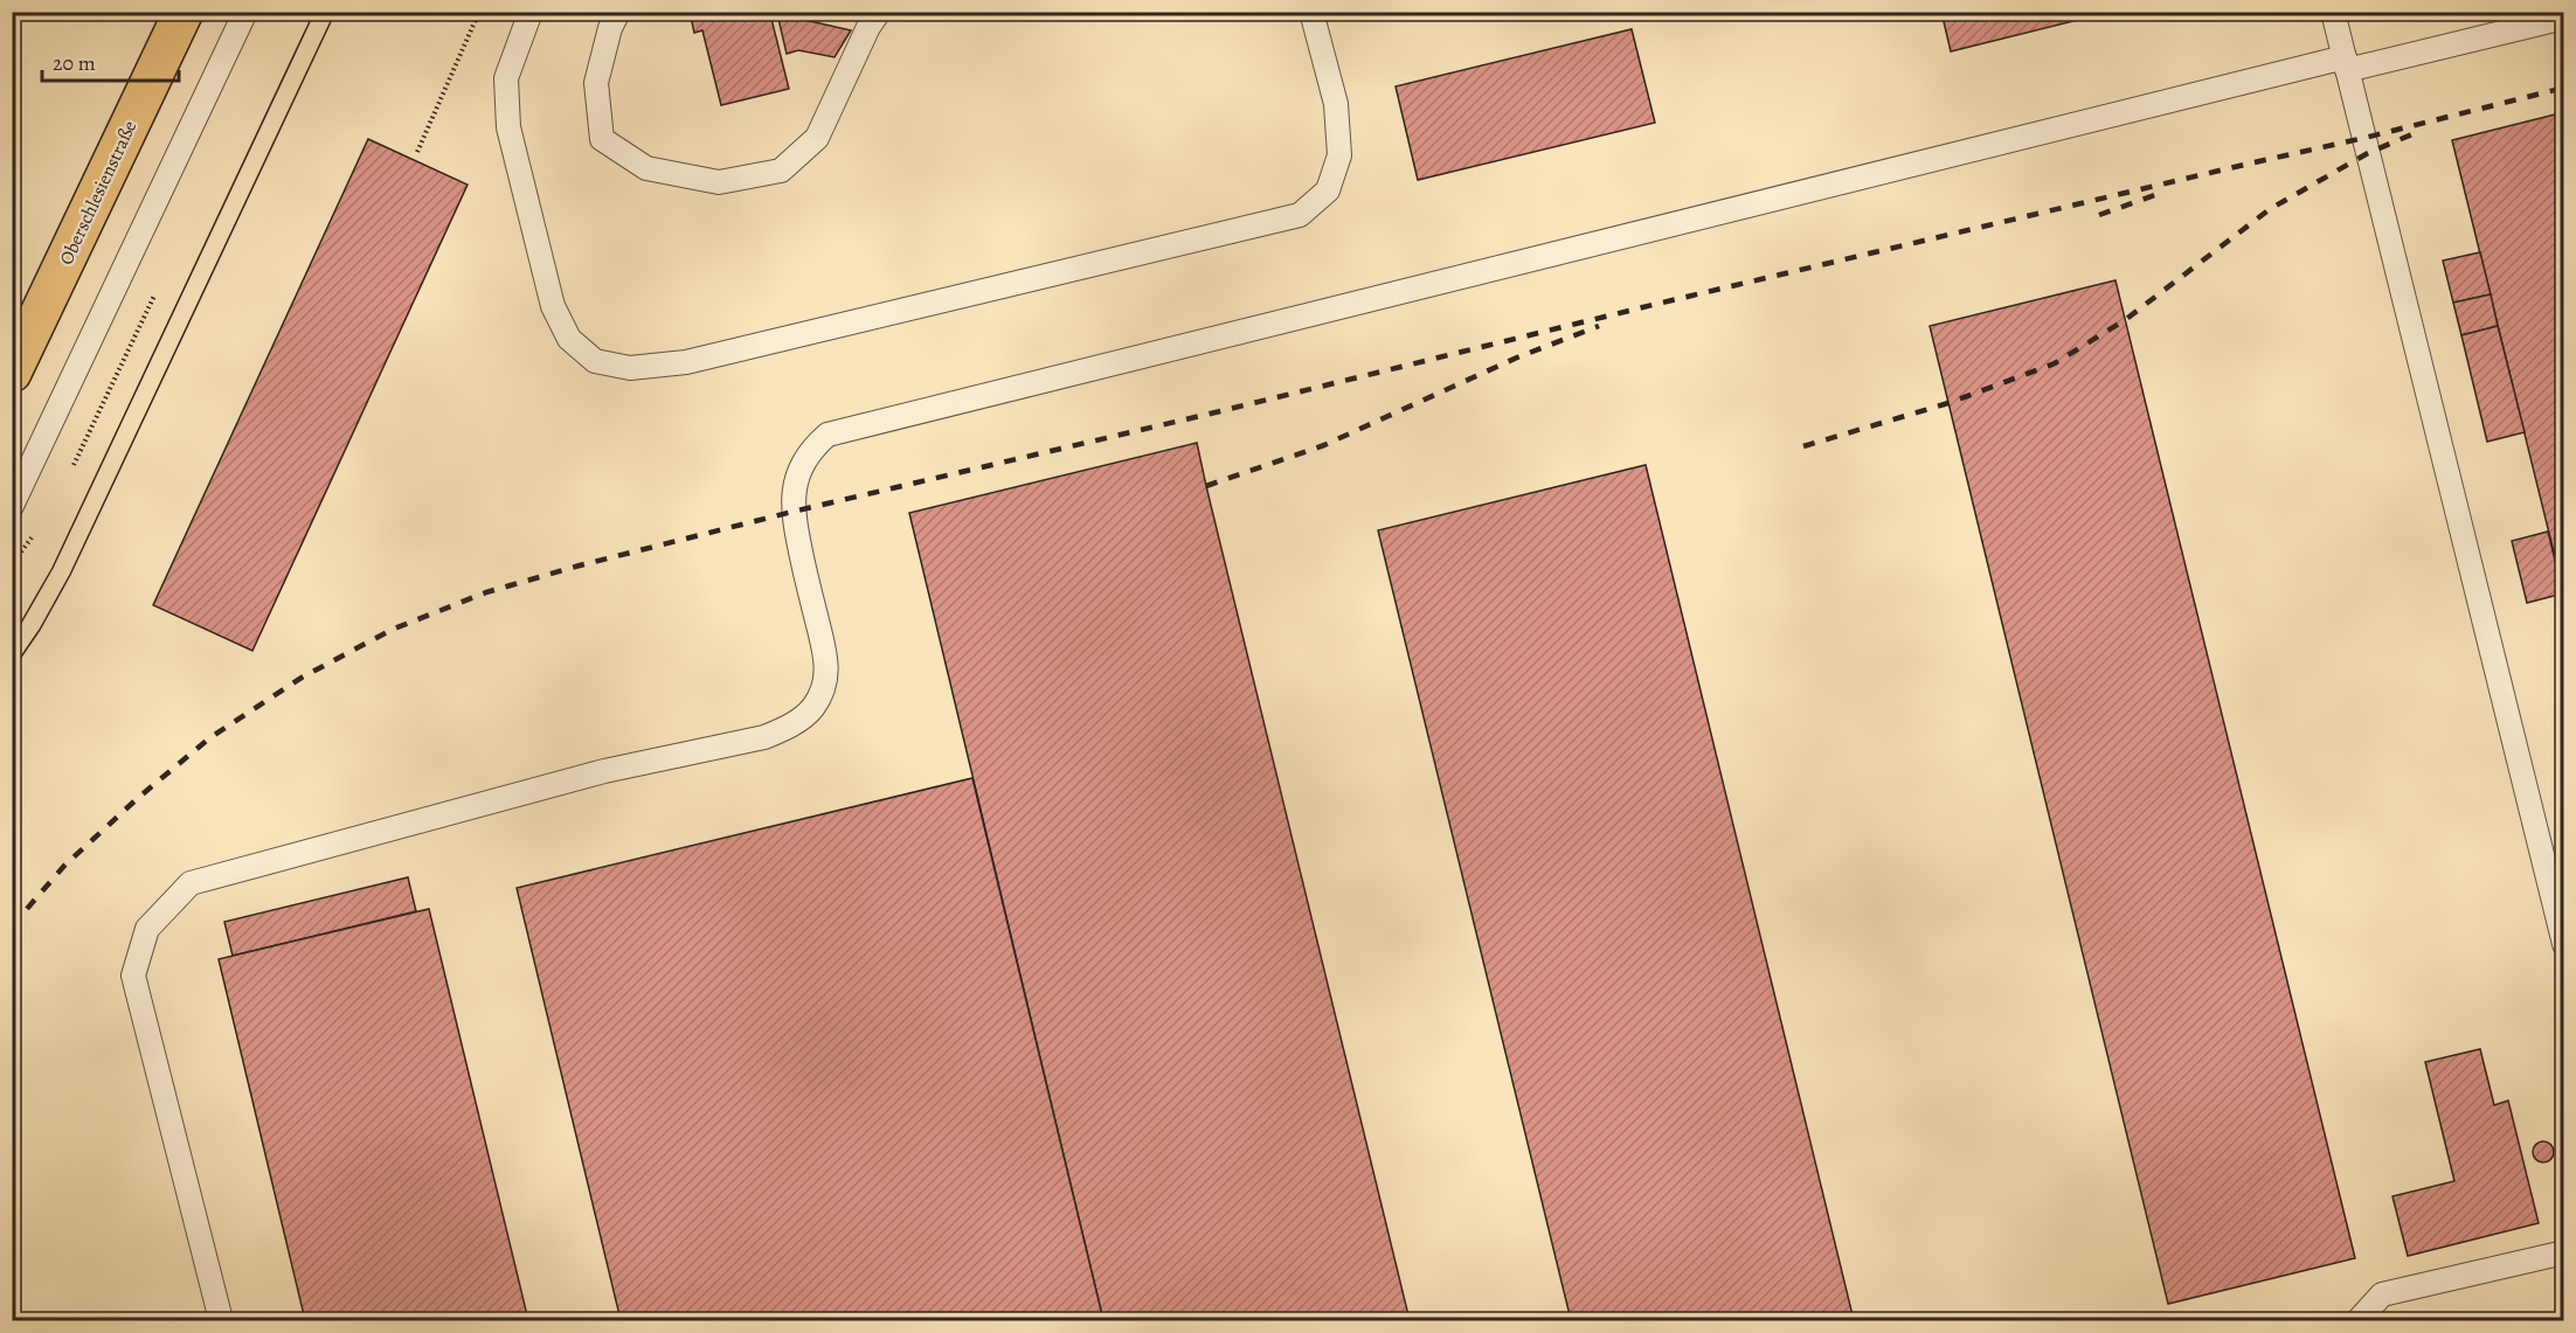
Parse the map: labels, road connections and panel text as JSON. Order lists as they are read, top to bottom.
{
  "streets": {
    "main road": ["Oberschlesienstraße"]
  },
  "scale_bar": "20 m"
}
